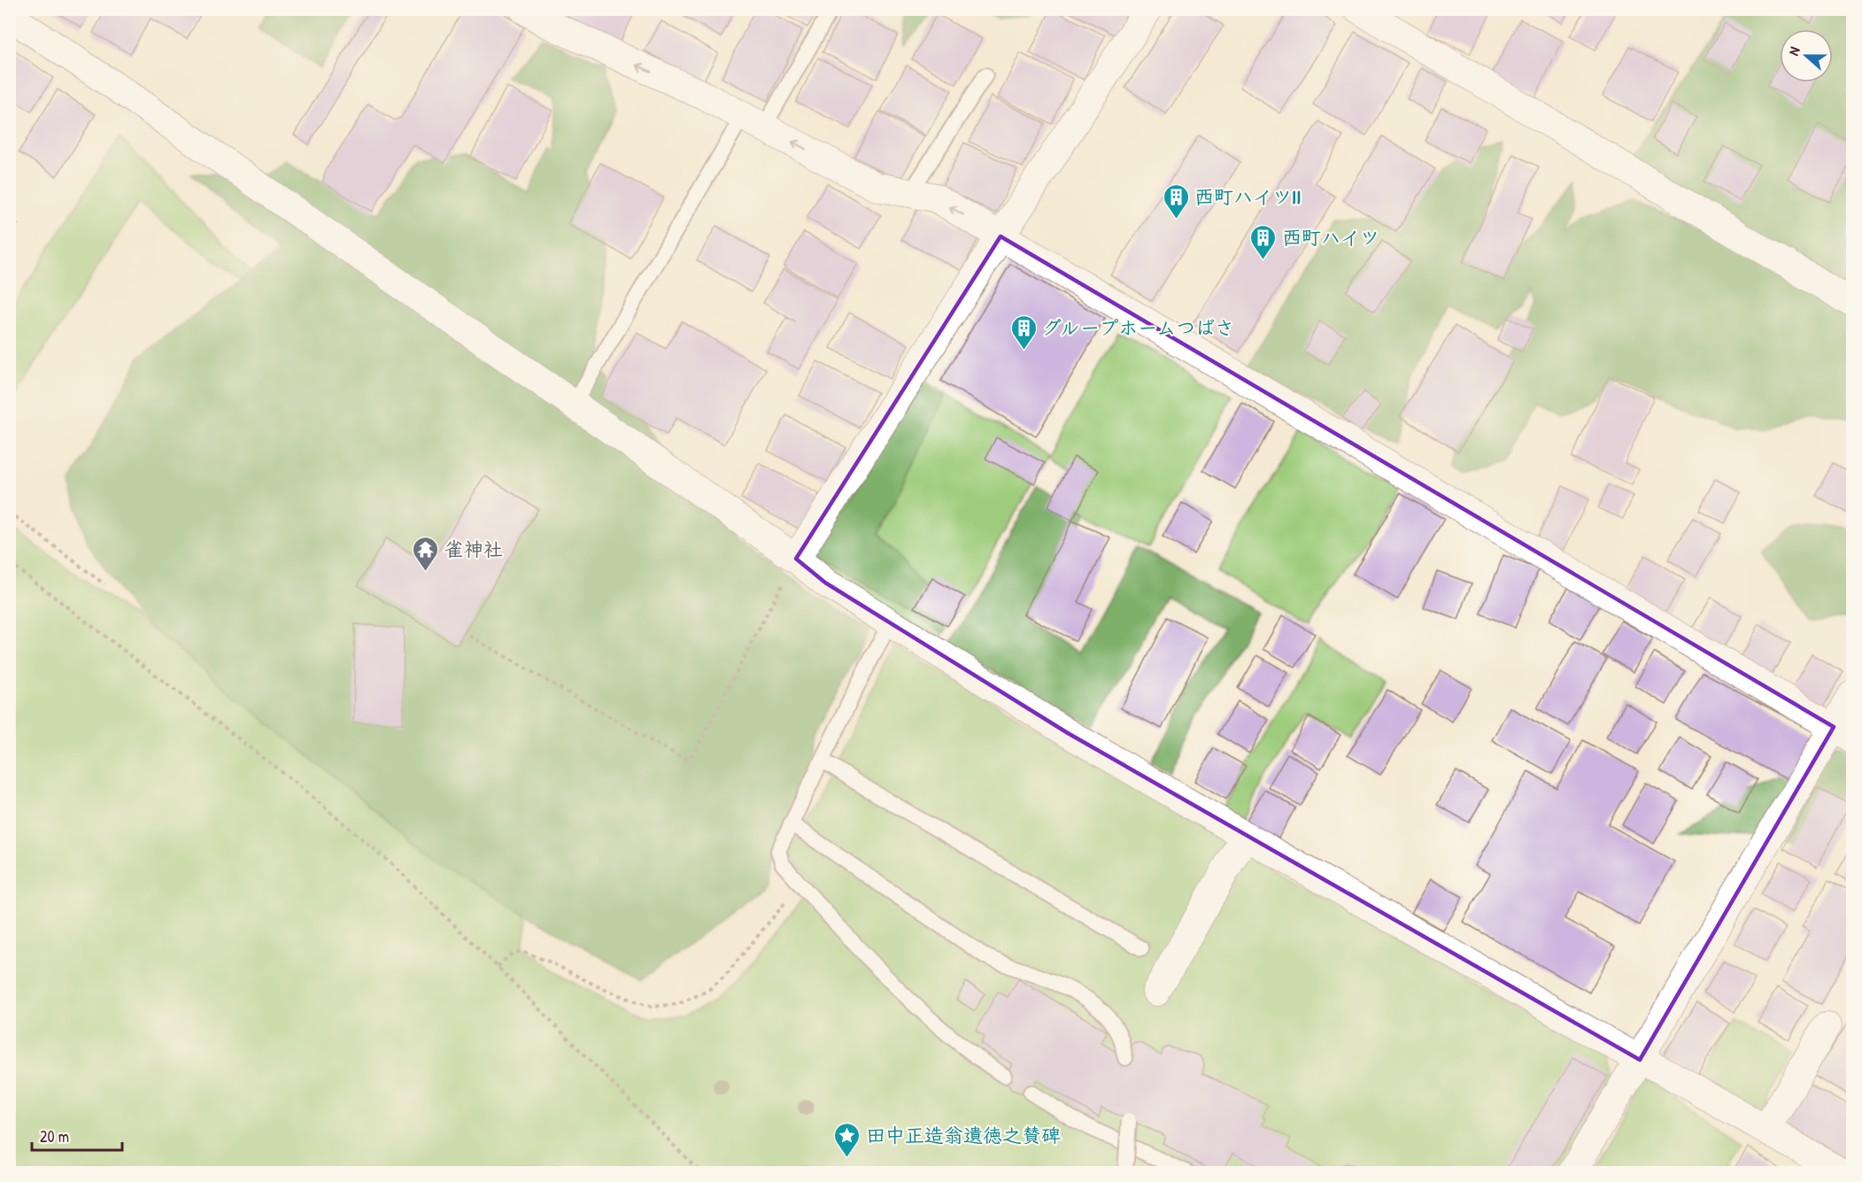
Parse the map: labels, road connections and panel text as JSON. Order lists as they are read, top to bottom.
{
  "places": {
    "building": ["西町ハイツII", "西町ハイツ", "グループホームつばさ"],
    "temple": ["雀神社"],
    "place": ["田中正造翁遺徳之賛碑"]
  },
  "scale_bar": "20 m",
  "north": "left"
}
